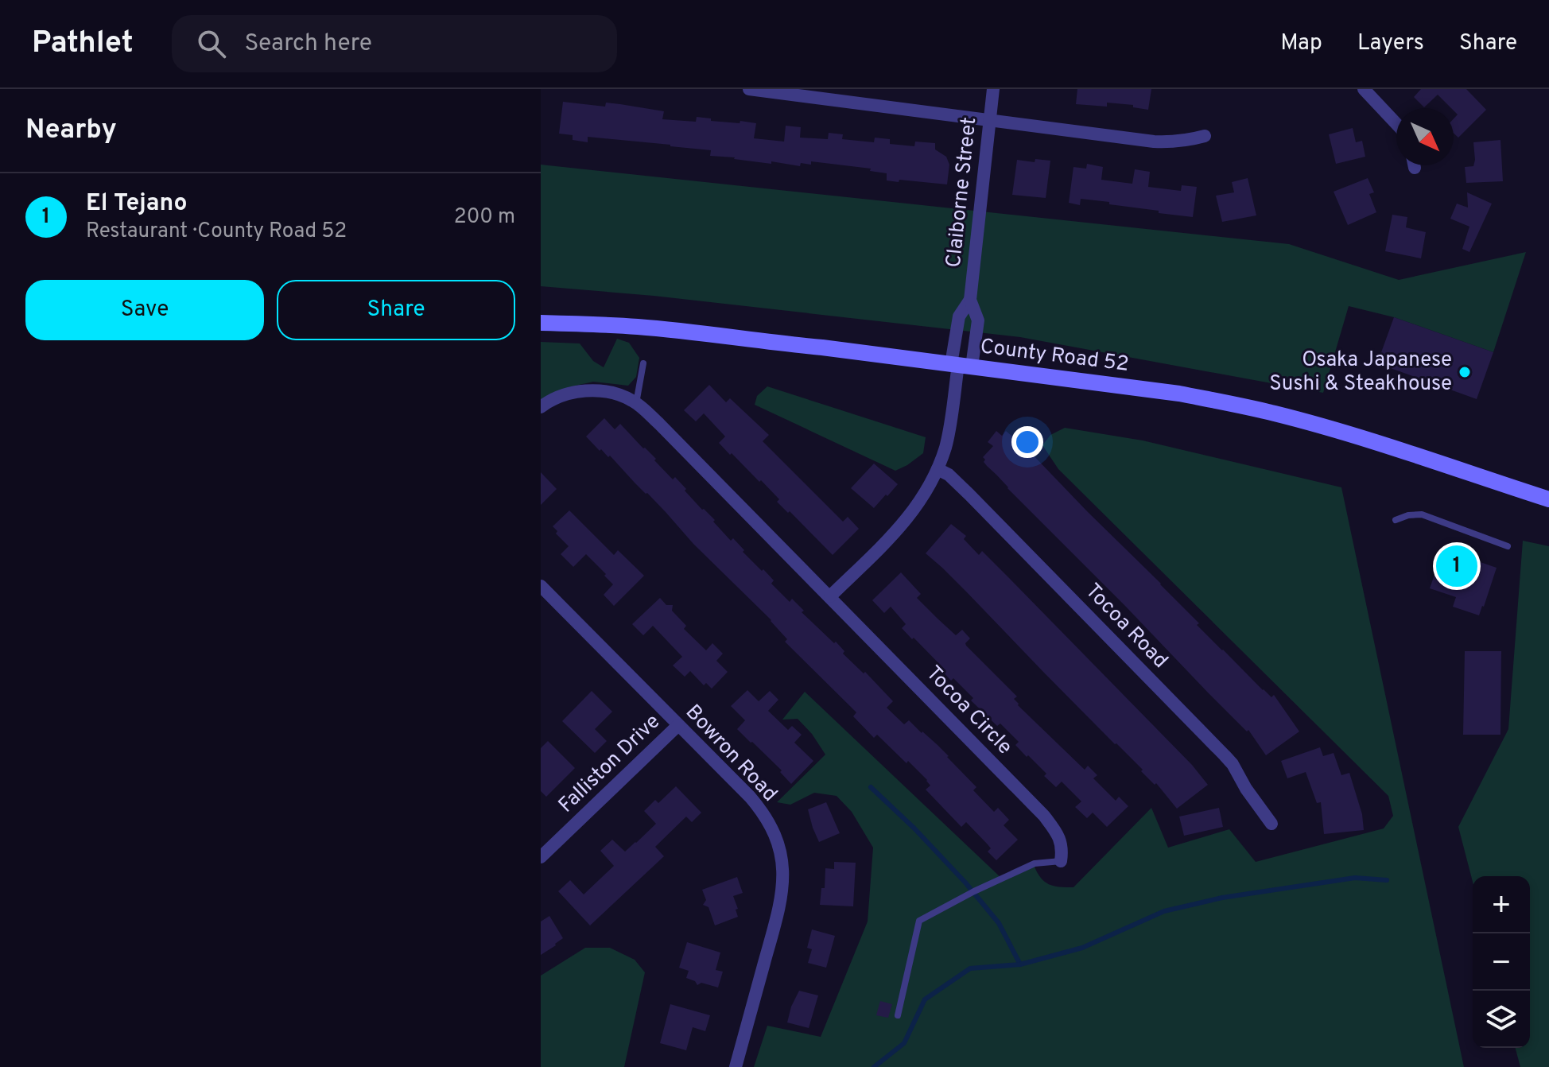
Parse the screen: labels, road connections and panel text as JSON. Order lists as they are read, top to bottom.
{
  "streets": {
    "main road": ["County Road 52"],
    "street": [
      "Claiborne Street",
      "Tocoa Road",
      "Tocoa Circle",
      "Bowron Road",
      "Falliston Drive"
    ]
  },
  "crossings": [
    ["Claiborne Street", "County Road 52"],
    ["Bowron Road", "Falliston Drive"]
  ],
  "places": ["Osaka Japanese Sushi & Steakhouse"],
  "north": "bottom right",
  "page": {
    "header": "Pathlet",
    "search": "Search here",
    "nav": ["Map", "Layers", "Share"],
    "heading": "Nearby",
    "list": [
      {
        "mark": "1",
        "name": "El Tejano",
        "note": "Restaurant · County Road 52",
        "value": "200 m"
      }
    ],
    "buttons": ["Save", "Share"],
    "pins": "1",
    "map_buttons": ["+", "−"]
  }
}
